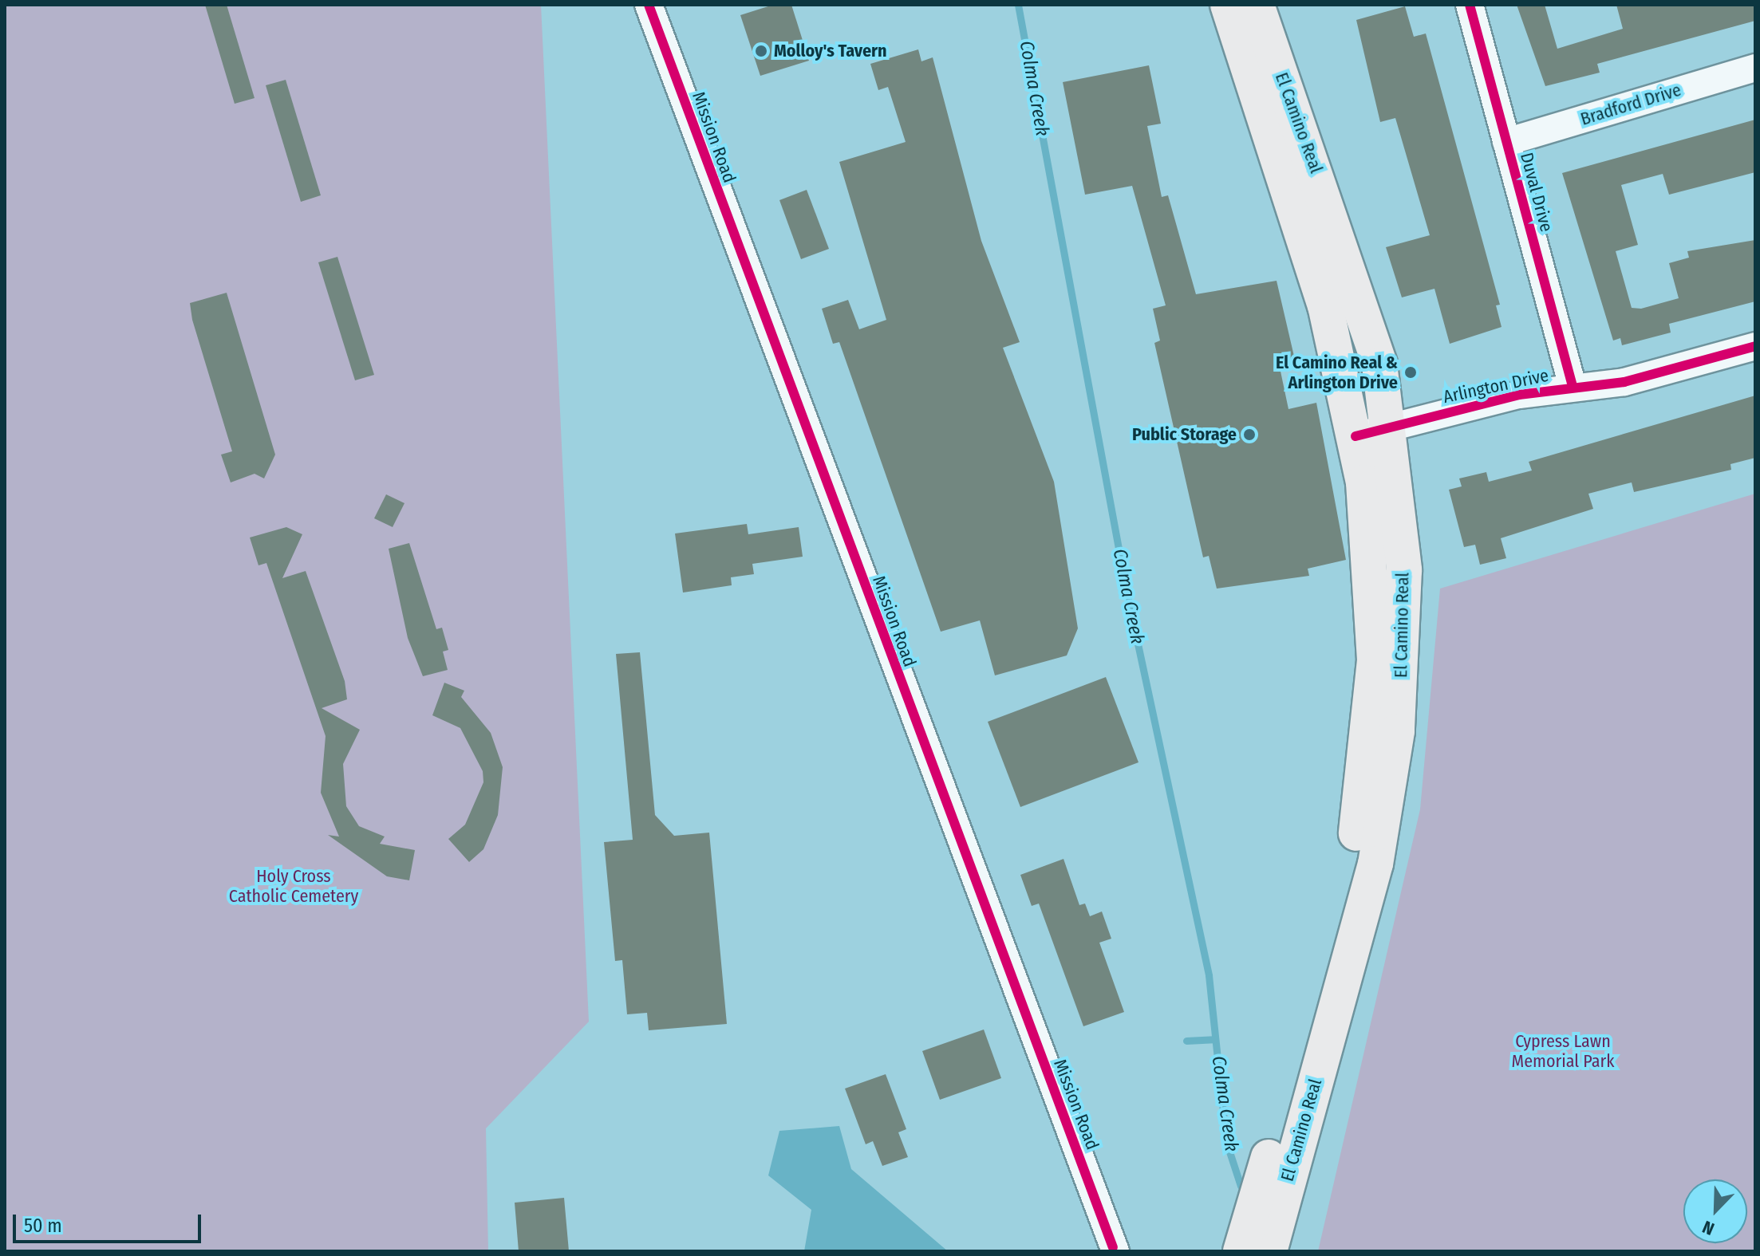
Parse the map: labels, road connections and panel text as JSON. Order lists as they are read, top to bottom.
{
  "streets": {
    "main road": ["El Camino Real"],
    "street": [
      "Bradford Drive",
      "Mission Road",
      "Duval Drive",
      "Arlington Drive"
    ]
  },
  "crossings": [
    ["Bradford Drive", "Duval Drive"],
    ["El Camino Real", "Arlington Drive"],
    ["Duval Drive", "Arlington Drive"]
  ],
  "water": ["Colma Creek"],
  "parks": ["Holy Cross Catholic Cemetery", "Cypress Lawn Memorial Park"],
  "places": ["Molloy's Tavern", "El Camino Real & Arlington Drive", "Public Storage"],
  "scale_bar": "50 m",
  "north": "bottom left"
}
